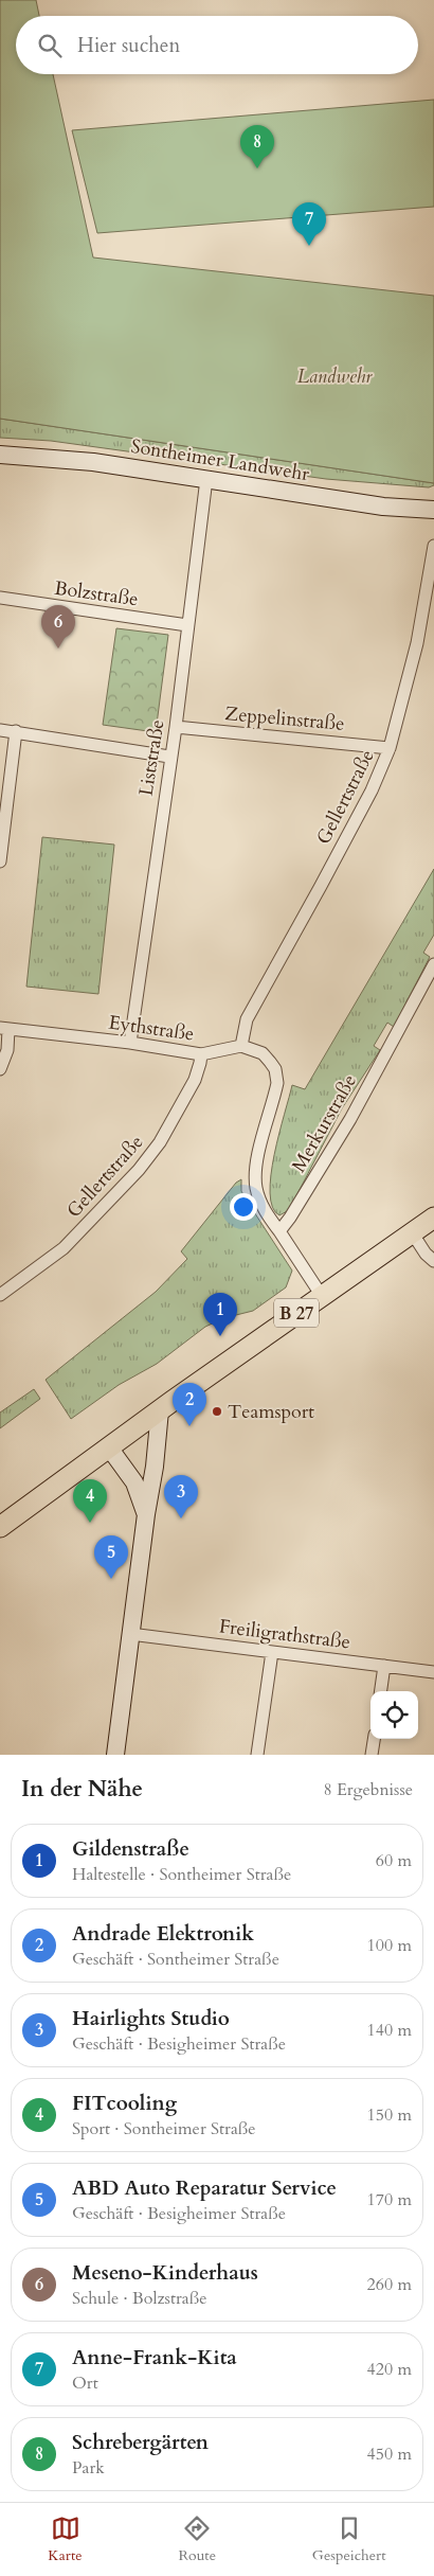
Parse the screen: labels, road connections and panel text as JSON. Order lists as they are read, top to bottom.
{
  "streets": {
    "main road": ["B 27"],
    "street": [
      "Sontheimer Landwehr",
      "Bolzstraße",
      "Zeppelinstraße",
      "Liststraße",
      "Gellertstraße",
      "Eythstraße",
      "Merkurstraße",
      "Freiligrathstraße"
    ]
  },
  "crossings": [
    ["Sontheimer Landwehr", "Liststraße"],
    ["Bolzstraße", "Liststraße"],
    ["Zeppelinstraße", "Liststraße"],
    ["Zeppelinstraße", "Gellertstraße"],
    ["Liststraße", "Eythstraße"],
    ["Gellertstraße", "Eythstraße"]
  ],
  "parks": ["Landwehr"],
  "places": ["Teamsport"],
  "page": {
    "search": "Hier suchen",
    "pins": [
      "8",
      "7",
      "6",
      "1",
      "2",
      "3",
      "4",
      "5"
    ],
    "heading": ["In der Nähe", "8 Ergebnisse"],
    "list": [
      {
        "mark": "1",
        "name": "Gildenstraße",
        "note": "Haltestelle · Sontheimer Straße",
        "value": "60 m"
      },
      {
        "mark": "2",
        "name": "Andrade Elektronik",
        "note": "Geschäft · Sontheimer Straße",
        "value": "100 m"
      },
      {
        "mark": "3",
        "name": "Hairlights Studio",
        "note": "Geschäft · Besigheimer Straße",
        "value": "140 m"
      },
      {
        "mark": "4",
        "name": "FITcooling",
        "note": "Sport · Sontheimer Straße",
        "value": "150 m"
      },
      {
        "mark": "5",
        "name": "ABD Auto Reparatur Service",
        "note": "Geschäft · Besigheimer Straße",
        "value": "170 m"
      },
      {
        "mark": "6",
        "name": "Meseno-Kinderhaus",
        "note": "Schule · Bolzstraße",
        "value": "260 m"
      },
      {
        "mark": "7",
        "name": "Anne-Frank-Kita",
        "note": "Ort",
        "value": "420 m"
      },
      {
        "mark": "8",
        "name": "Schrebergärten",
        "note": "Park",
        "value": "450 m"
      }
    ],
    "nav": ["Karte", "Route", "Gespeichert"]
  }
}
